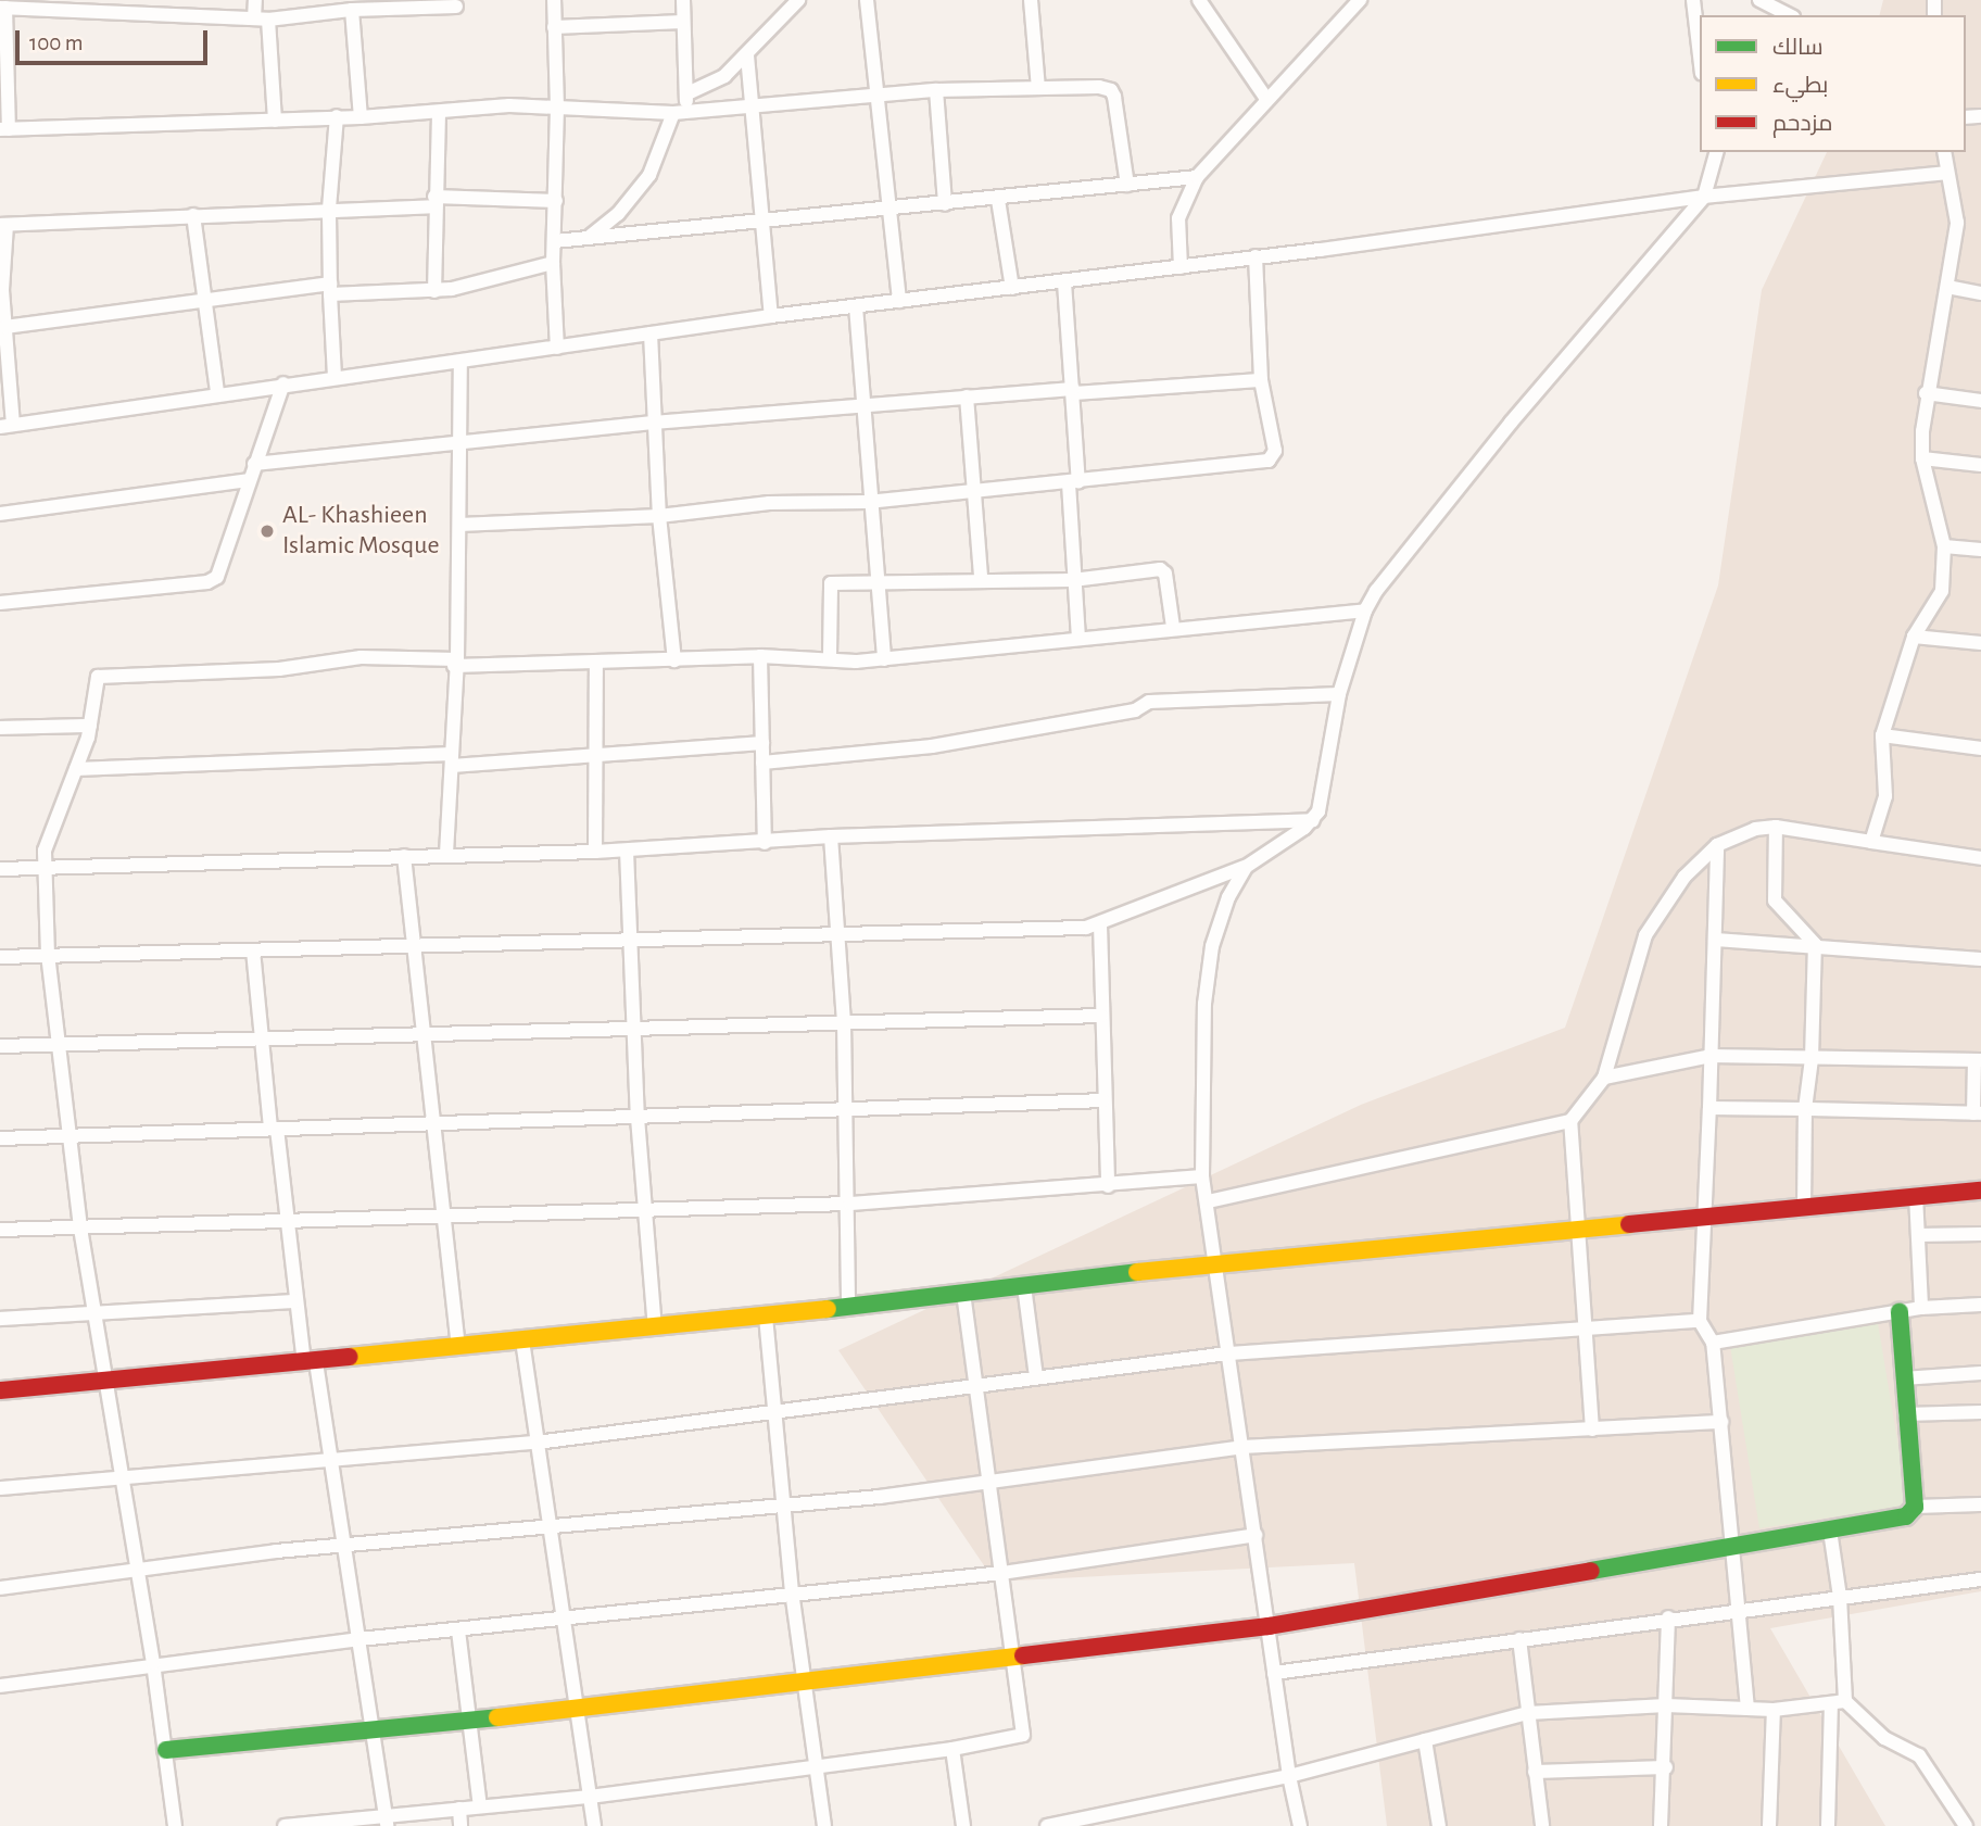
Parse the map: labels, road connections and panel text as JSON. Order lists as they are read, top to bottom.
{
  "places": ["AL- Khashieen Islamic Mosque"],
  "legend": ["سالك", "بطيء", "مزدحم"],
  "scale_bar": "100 m"
}
